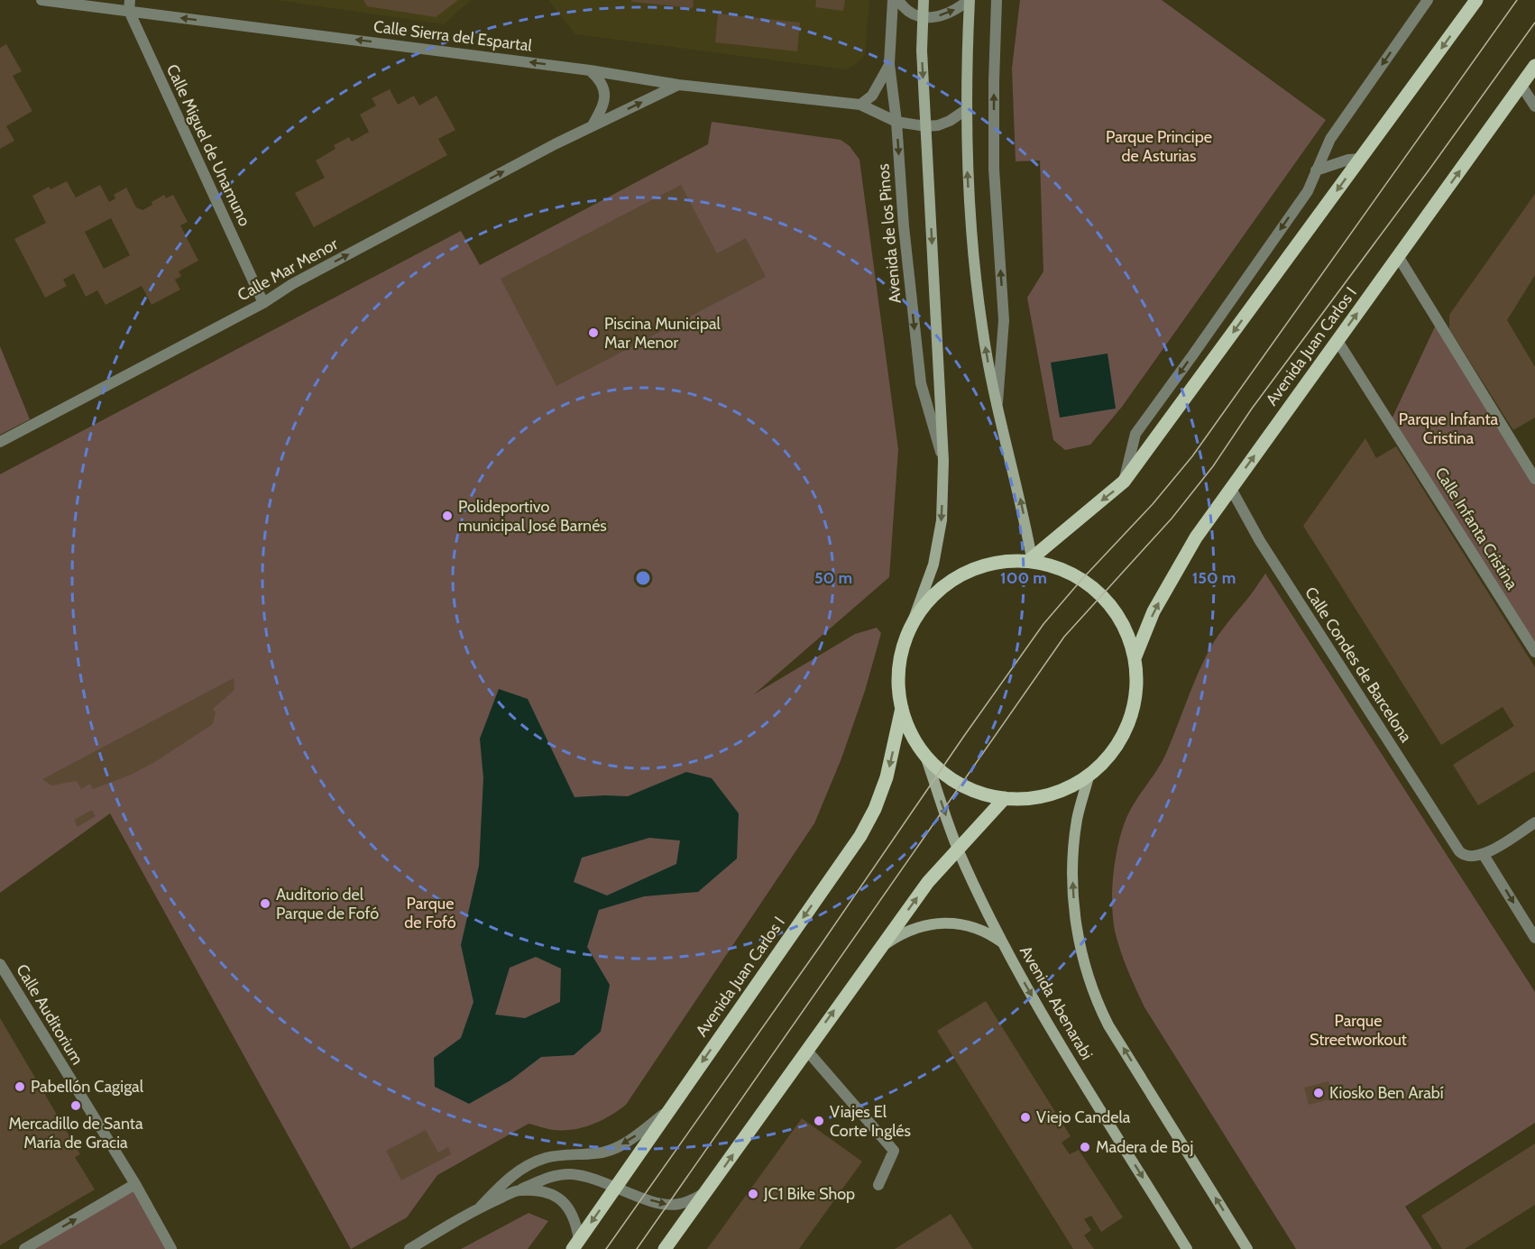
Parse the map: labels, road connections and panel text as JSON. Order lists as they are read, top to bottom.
{
  "streets": {
    "main road": ["Avenida de los Pinos", "Avenida Juan Carlos I", "Avenida Abenarabi"],
    "street": [
      "Calle Sierra del Espartal",
      "Calle Miguel de Unamuno",
      "Calle Mar Menor",
      "Calle Infanta Cristina",
      "Calle Condes de Barcelona",
      "Calle Auditorium"
    ]
  },
  "crossings": [
    ["Calle Sierra del Espartal", "Calle Miguel de Unamuno"],
    ["Calle Sierra del Espartal", "Avenida de los Pinos"],
    ["Calle Sierra del Espartal", "Calle Mar Menor"],
    ["Calle Miguel de Unamuno", "Calle Mar Menor"],
    ["Avenida Juan Carlos I", "Calle Infanta Cristina"],
    ["Avenida Juan Carlos I", "Calle Condes de Barcelona"]
  ],
  "one_way": ["Calle Sierra del Espartal", "Calle Mar Menor"],
  "parks": [
    "Parque Principe de Asturias",
    "Parque Infanta Cristina",
    "Parque de Fofó",
    "Parque Streetworkout"
  ],
  "places": [
    "Piscina Municipal Mar Menor",
    "Polideportivo municipal José Barnés",
    "Auditorio del Parque de Fofó",
    "Pabellón Cagigal",
    "Kiosko Ben Arabí",
    "Mercadillo de Santa María de Gracia",
    "Viejo Candela",
    "Viajes El Corte Inglés",
    "Madera de Boj",
    "JC1 Bike Shop"
  ],
  "rings": ["50 m", "100 m", "150 m"]
}
